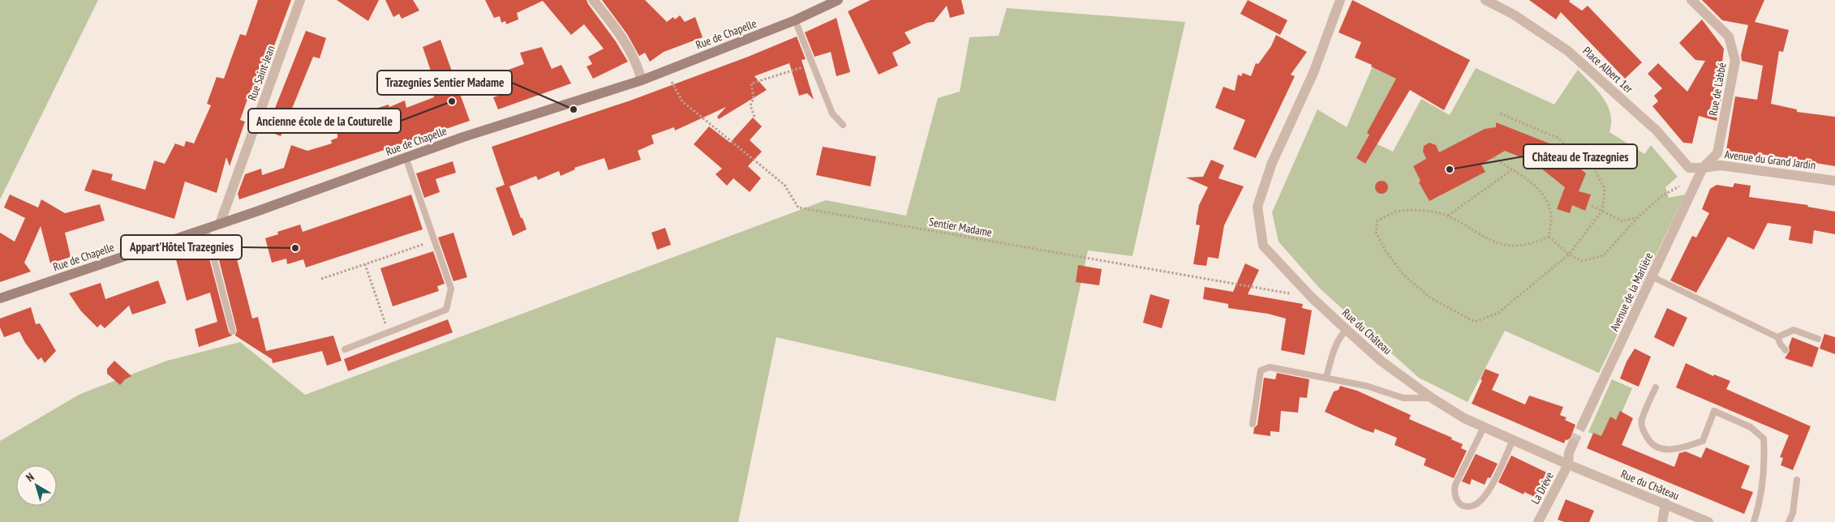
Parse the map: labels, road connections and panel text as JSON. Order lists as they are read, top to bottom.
{
  "streets": {
    "main road": ["Rue de Chapelle"],
    "street": [
      "Place Albert 1er",
      "Rue Saint-Jean",
      "Rue de L'abbé",
      "Avenue du Grand Jardin",
      "Avenue de la Marlière",
      "Rue du Château",
      "La Drève"
    ],
    "path": ["Sentier Madame"]
  },
  "crossings": [
    ["Rue de Chapelle", "Rue Saint-Jean"],
    ["Rue de Chapelle", "Sentier Madame"],
    ["Place Albert 1er", "Rue de L'abbé"],
    ["Place Albert 1er", "Avenue du Grand Jardin"],
    ["Place Albert 1er", "Avenue de la Marlière"],
    ["Rue de L'abbé", "Avenue du Grand Jardin"],
    ["Rue de L'abbé", "Avenue de la Marlière"],
    ["Avenue du Grand Jardin", "Avenue de la Marlière"],
    ["Sentier Madame", "Rue du Château"],
    ["Rue du Château", "La Drève"]
  ],
  "places": [
    "Ancienne école de la Couturelle",
    "Trazegnies Sentier Madame",
    "Château de Trazegnies",
    "Appart'Hôtel Trazegnies"
  ],
  "north": "top left"
}
